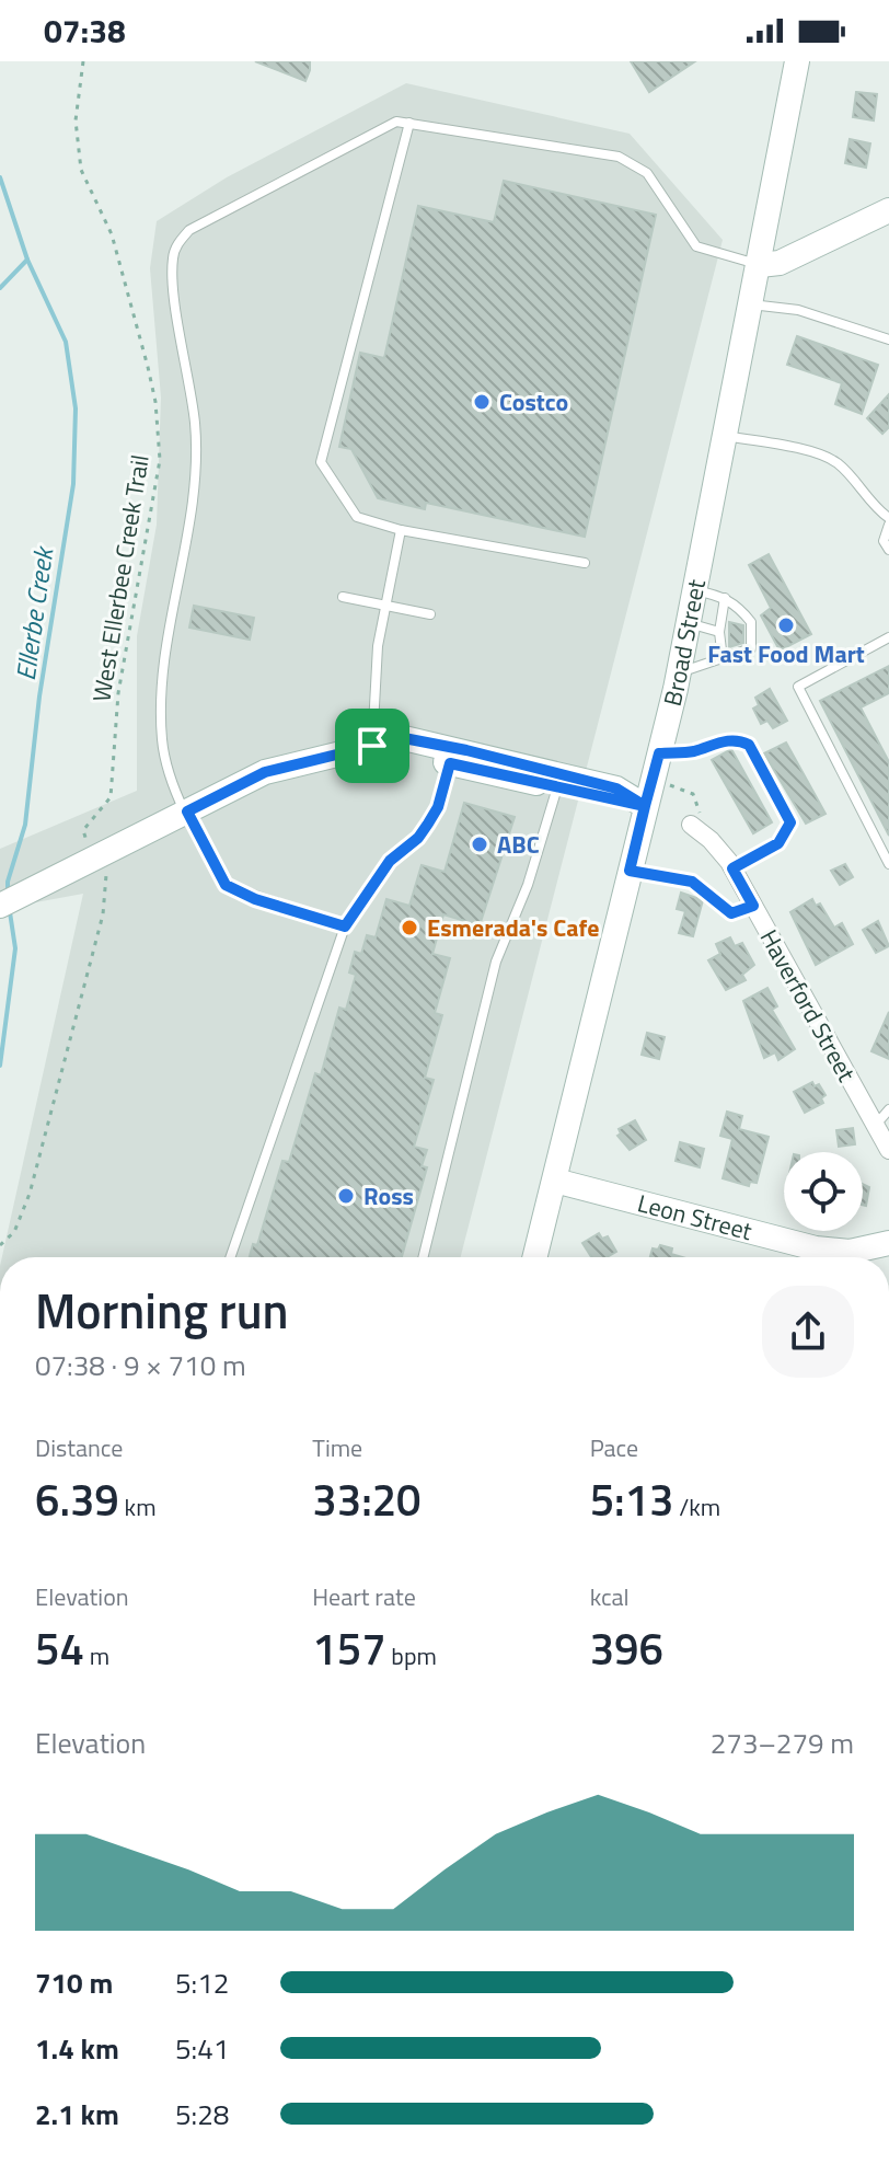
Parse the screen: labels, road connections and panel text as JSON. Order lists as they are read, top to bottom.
{
  "streets": {
    "main road": ["Broad Street", "Leon Street"],
    "street": ["Haverford Street"],
    "path": ["West Ellerbee Creek Trail"]
  },
  "crossings": [
    ["Broad Street", "Leon Street"]
  ],
  "water": ["Ellerbe Creek"],
  "places": [
    "Costco",
    "Fast Food Mart",
    "ABC",
    "Esmerada's Cafe",
    "Ross"
  ],
  "page": {
    "status": "07:38",
    "heading": ["Morning run", "07:38 · 9 × 710 m"],
    "stats": [
      ["Distance", "6.39 km"],
      ["Time", "33:20"],
      ["Pace", "5:13 /km"],
      ["Elevation", "54 m"],
      ["Heart rate", "157 bpm"],
      ["kcal", "396"]
    ],
    "chart": ["Elevation", "273–279 m"],
    "list": [
      {
        "name": "710 m",
        "note": "5:12"
      },
      {
        "name": "1.4 km",
        "note": "5:41"
      },
      {
        "name": "2.1 km",
        "note": "5:28"
      }
    ]
  }
}
